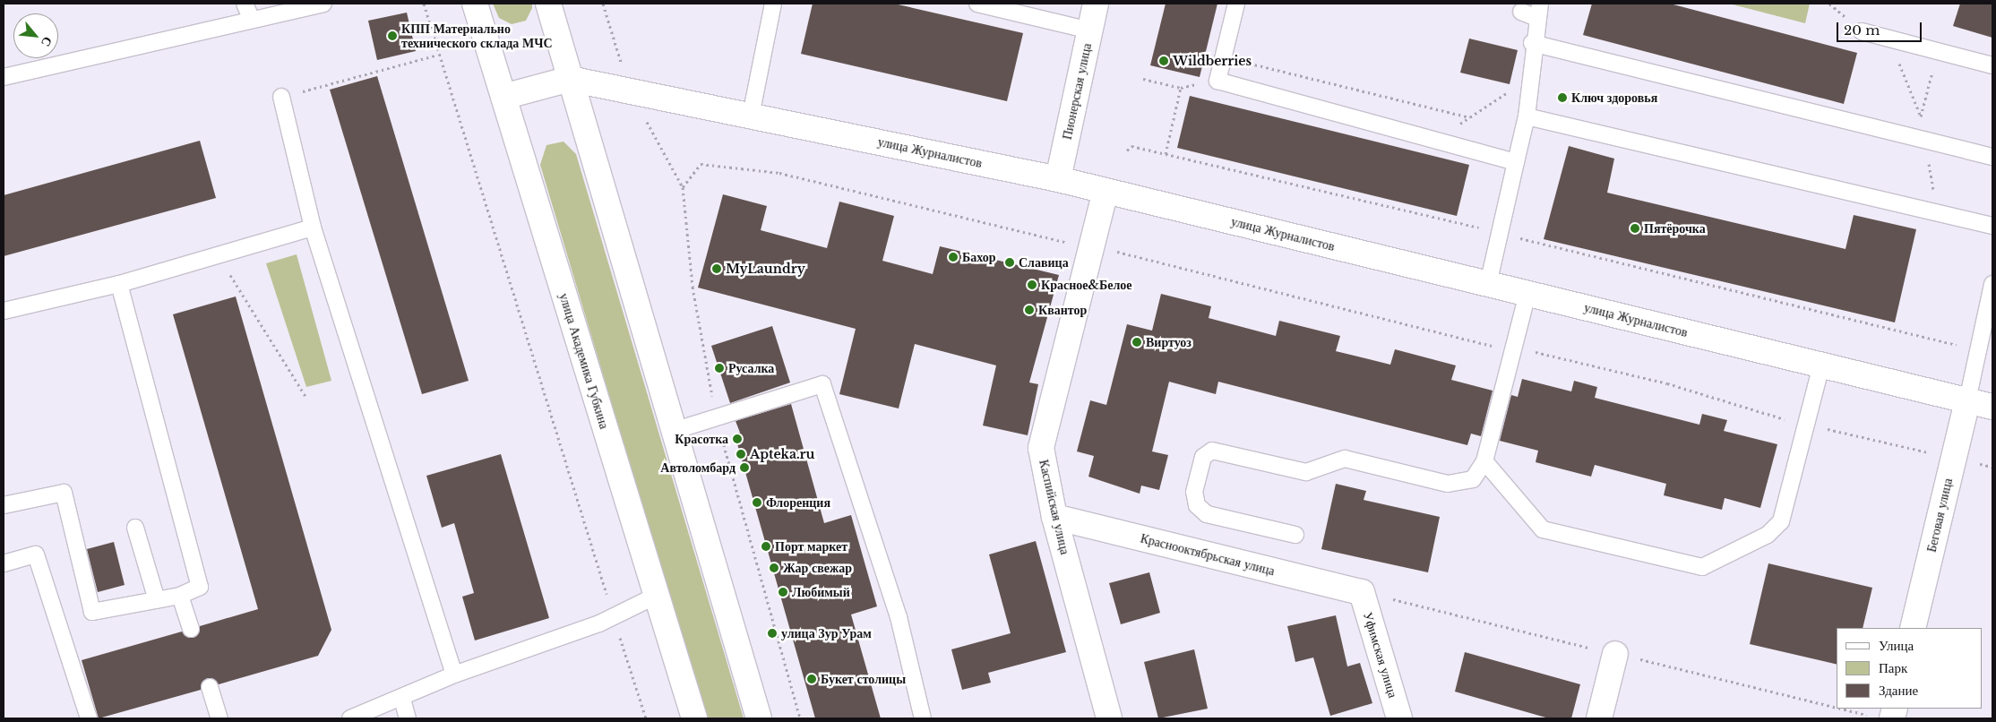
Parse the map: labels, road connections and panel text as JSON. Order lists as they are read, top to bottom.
{
  "streets": {
    "street": [
      "Пионерская улица",
      "улица Журналистов",
      "улица Академика Губкина",
      "Каспийская улица",
      "Беговая улица",
      "Краснооктябрьская улица",
      "Уфимская улица"
    ]
  },
  "crossings": [
    ["Пионерская улица", "улица Журналистов"],
    ["улица Журналистов", "Каспийская улица"],
    ["улица Журналистов", "Беговая улица"],
    ["Каспийская улица", "Краснооктябрьская улица"],
    ["Краснооктябрьская улица", "Уфимская улица"]
  ],
  "places": [
    "КПП Материально технического склада МЧС",
    "Wildberries",
    "Ключ здоровья",
    "Пятёрочка",
    "Бахор",
    "Славица",
    "MyLaundry",
    "Красное&Белое",
    "Квантор",
    "Виртуоз",
    "Русалка",
    "Красотка",
    "Apteka.ru",
    "Автоломбард",
    "Флоренция",
    "Порт маркет",
    "Жар свежар",
    "Любимый",
    "улица Зур Урам",
    "Букет столицы"
  ],
  "legend": ["Улица", "Парк", "Здание"],
  "scale_bar": "20 m",
  "north": "bottom right"
}
